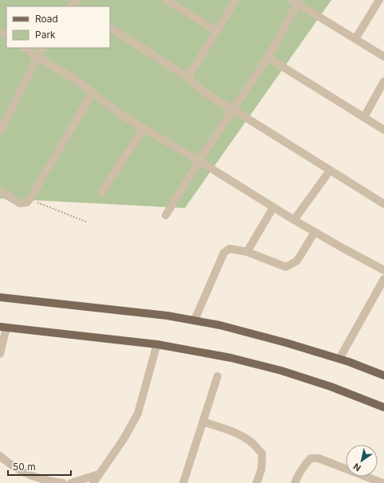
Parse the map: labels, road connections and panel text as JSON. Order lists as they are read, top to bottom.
{
  "legend": ["Road", "Park"],
  "scale_bar": "50 m",
  "north": "bottom left"
}
